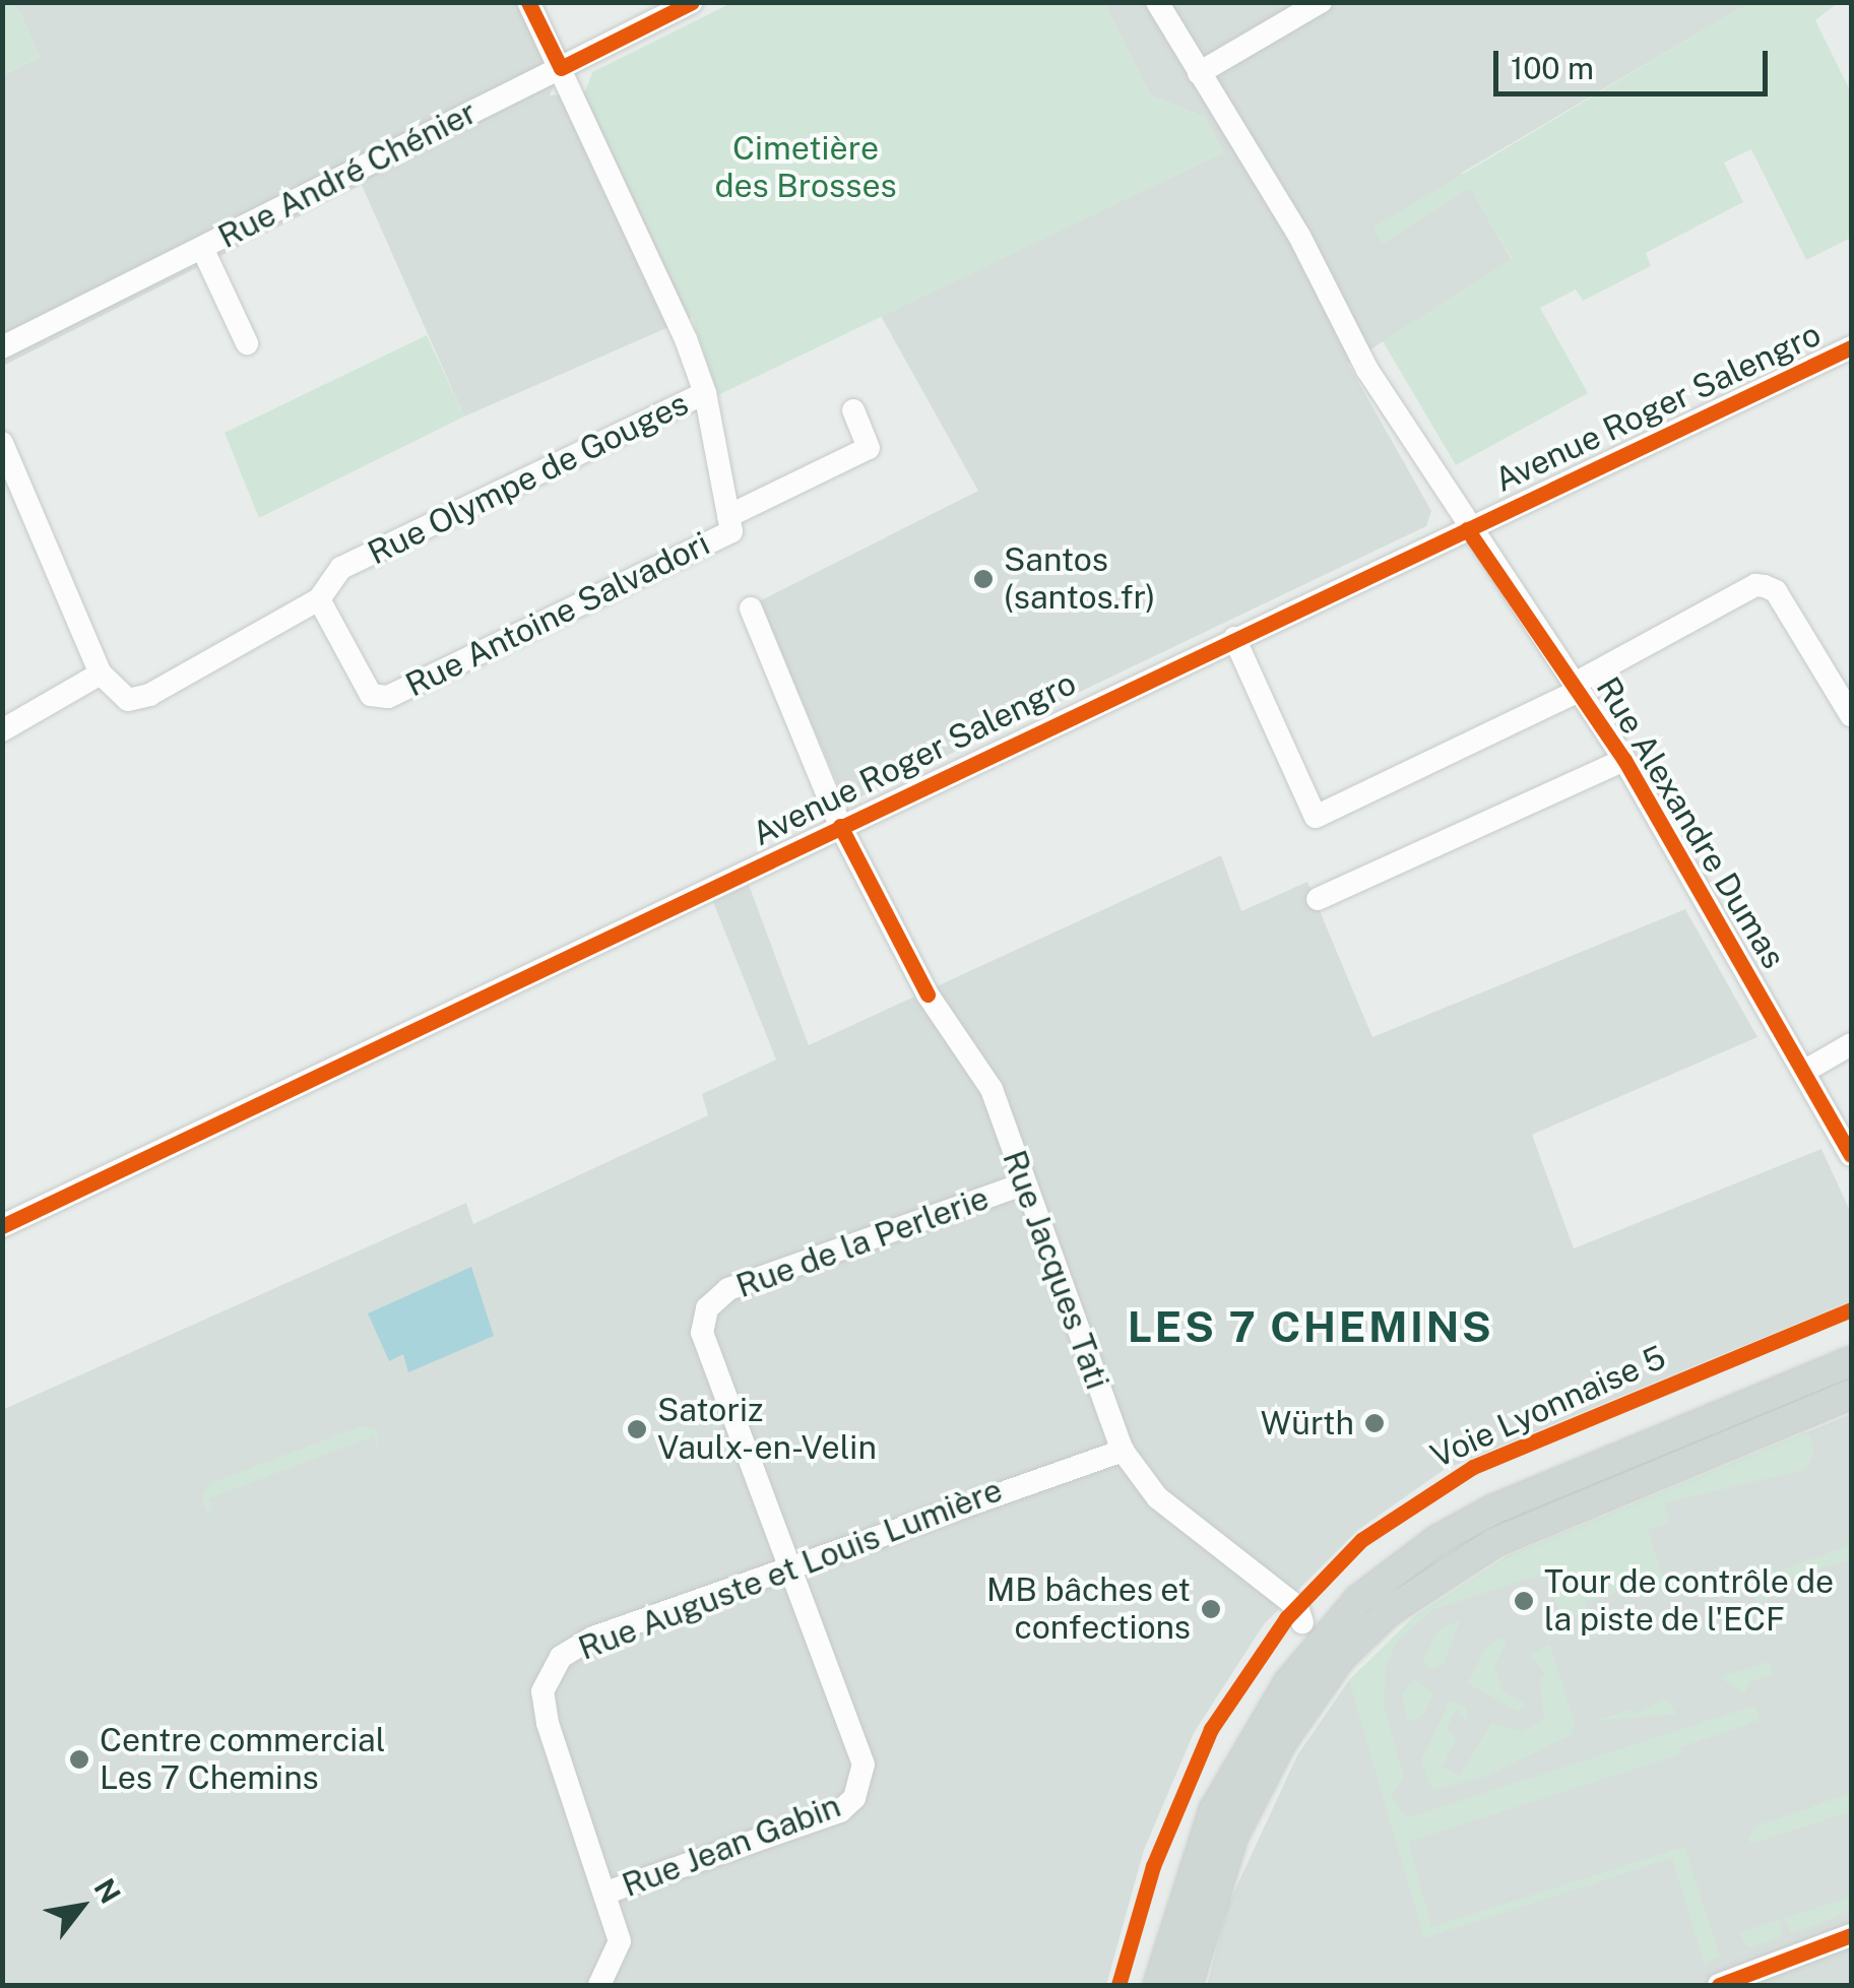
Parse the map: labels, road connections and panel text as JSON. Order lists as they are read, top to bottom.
{
  "streets": {
    "street": [
      "Rue André Chénier",
      "Avenue Roger Salengro",
      "Rue Olympe de Gouges",
      "Rue Antoine Salvadori",
      "Rue Alexandre Dumas",
      "Rue de la Perlerie",
      "Rue Jacques Tati",
      "Rue Auguste et Louis Lumière",
      "Rue Jean Gabin"
    ],
    "cycle path": ["Voie Lyonnaise 5"]
  },
  "crossings": [
    ["Avenue Roger Salengro", "Rue Alexandre Dumas"],
    ["Avenue Roger Salengro", "Rue Jacques Tati"],
    ["Rue Olympe de Gouges", "Rue Antoine Salvadori"],
    ["Rue de la Perlerie", "Rue Jacques Tati"],
    ["Rue de la Perlerie", "Rue Auguste et Louis Lumière"],
    ["Rue de la Perlerie", "Rue Jean Gabin"],
    ["Rue Jacques Tati", "Rue Auguste et Louis Lumière"],
    ["Rue Auguste et Louis Lumière", "Rue Jean Gabin"]
  ],
  "districts": ["LES 7 CHEMINS"],
  "parks": ["Cimetière des Brosses"],
  "places": [
    "Santos (santos.fr)",
    "Würth",
    "Satoriz Vaulx-en-Velin",
    "Tour de contrôle de la piste de l'ECF",
    "MB bâches et confections",
    "Centre commercial Les 7 Chemins"
  ],
  "scale_bar": "100 m",
  "north": "top right"
}
